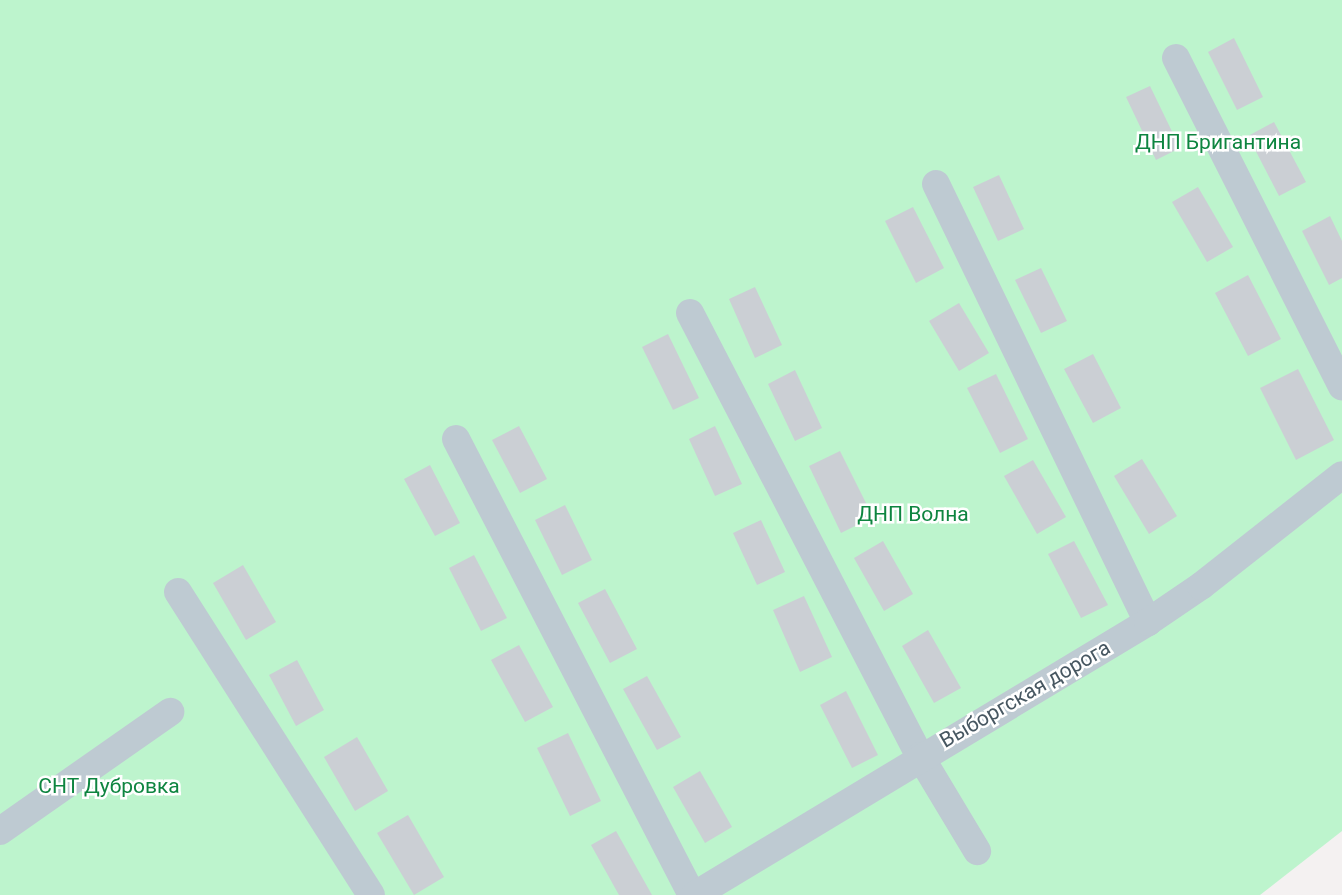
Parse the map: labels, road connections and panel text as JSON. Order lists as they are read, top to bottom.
{
  "streets": {
    "street": ["Выборгская дорога"]
  },
  "parks": ["ДНП Бригантина", "ДНП Волна", "СНТ Дубровка"]
}
